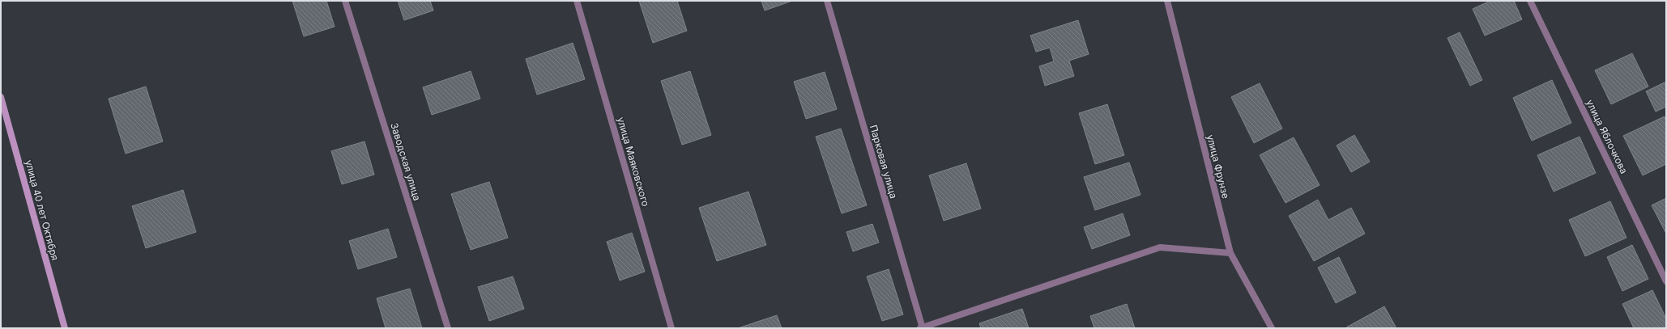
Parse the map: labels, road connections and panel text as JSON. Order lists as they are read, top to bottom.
{
  "streets": {
    "street": [
      "улица Яблочкова",
      "Заводская улица",
      "улица Маяковского",
      "Парковая улица",
      "улица Фрунзе",
      "улица 40 лет Октября"
    ]
  }
}
